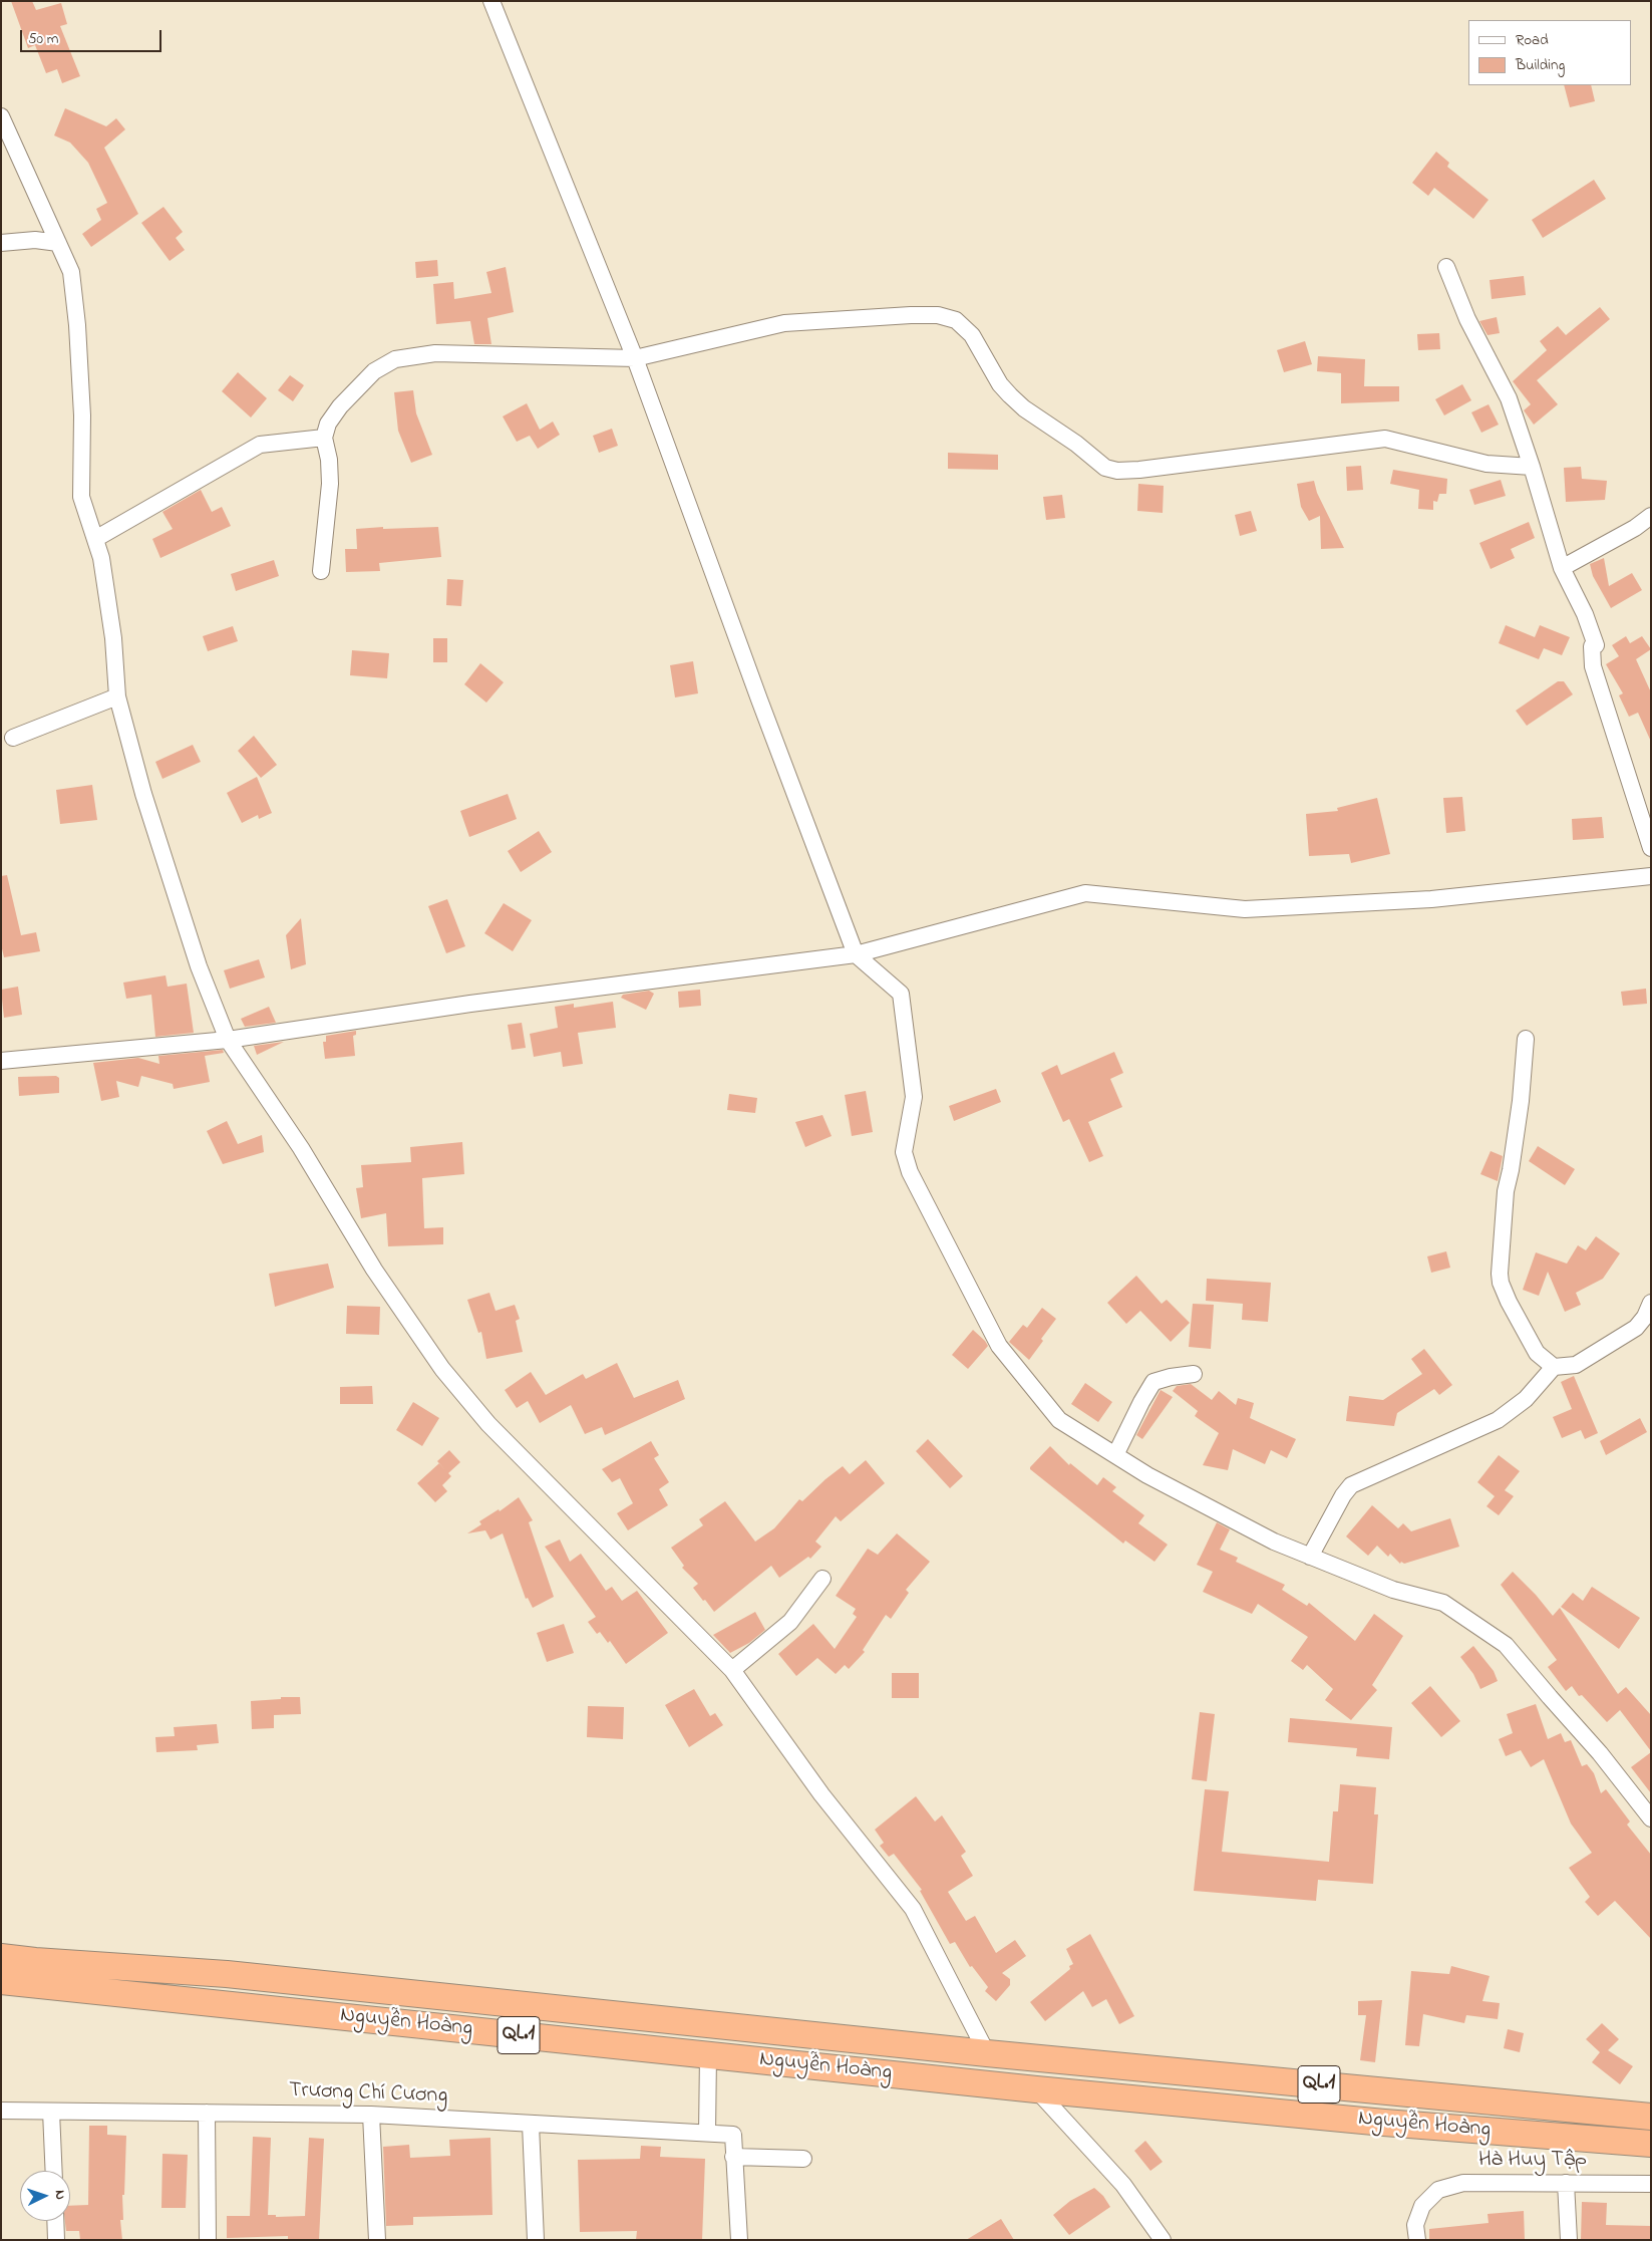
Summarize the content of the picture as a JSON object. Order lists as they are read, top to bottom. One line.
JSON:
{"streets":{"highway":["Nguyễn Hoàng","QL.1"],"street":["Trương Chí Cương","Hà Huy Tập"]},"legend":["Road","Building"],"scale_bar":"50 m","north":"right"}
